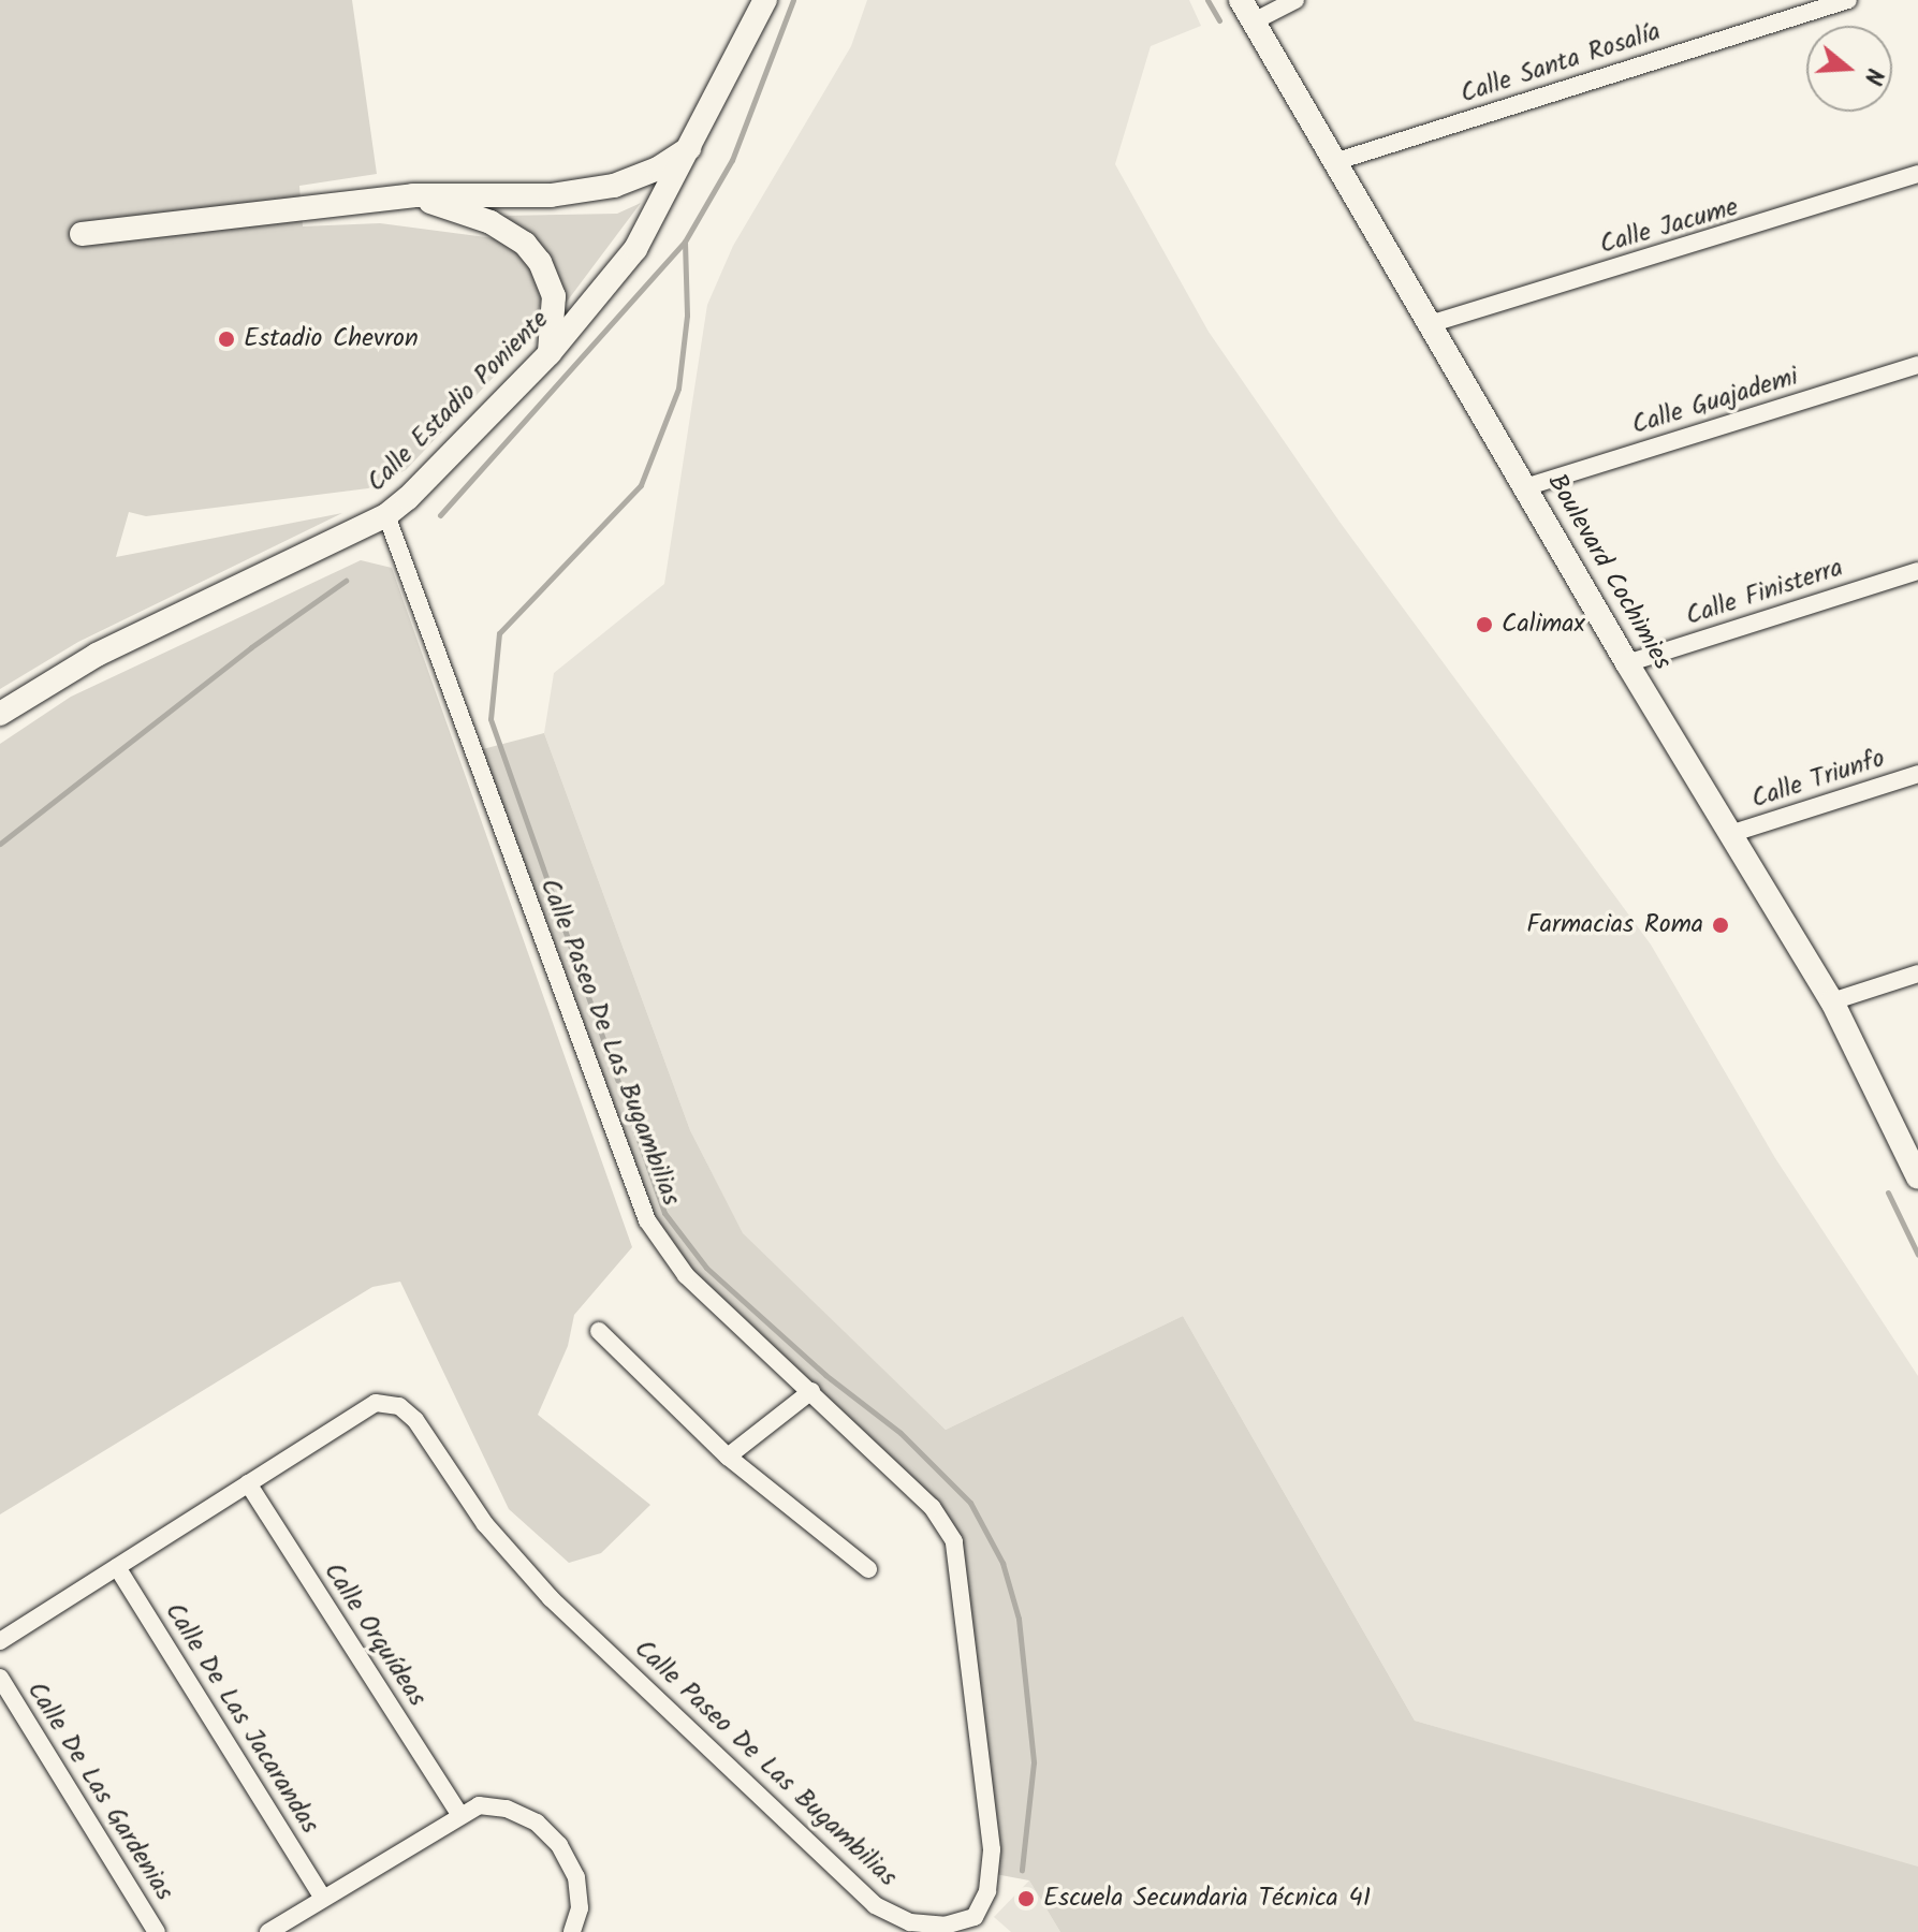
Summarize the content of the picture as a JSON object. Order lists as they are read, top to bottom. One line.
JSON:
{"streets":{"street":["Calle Santa Rosalía","Calle Jacume","Calle Estadio Poniente","Calle Guajademi","Boulevard Cochimies","Calle Finisterra","Calle Triunfo","Calle Paseo De Las Bugambilias","Calle Orquídeas","Calle De Las Jacarandas","Calle De Las Gardenias"]},"crossings":[["Calle Santa Rosalía","Boulevard Cochimies"],["Calle Jacume","Boulevard Cochimies"],["Calle Estadio Poniente","Calle Paseo De Las Bugambilias"],["Calle Guajademi","Boulevard Cochimies"],["Boulevard Cochimies","Calle Finisterra"],["Boulevard Cochimies","Calle Triunfo"],["Calle Paseo De Las Bugambilias","Calle Orquídeas"],["Calle Paseo De Las Bugambilias","Calle De Las Jacarandas"]],"places":["Estadio Chevron","Calimax","Farmacias Roma","Escuela Secundaria Técnica 41"],"north":"right"}
